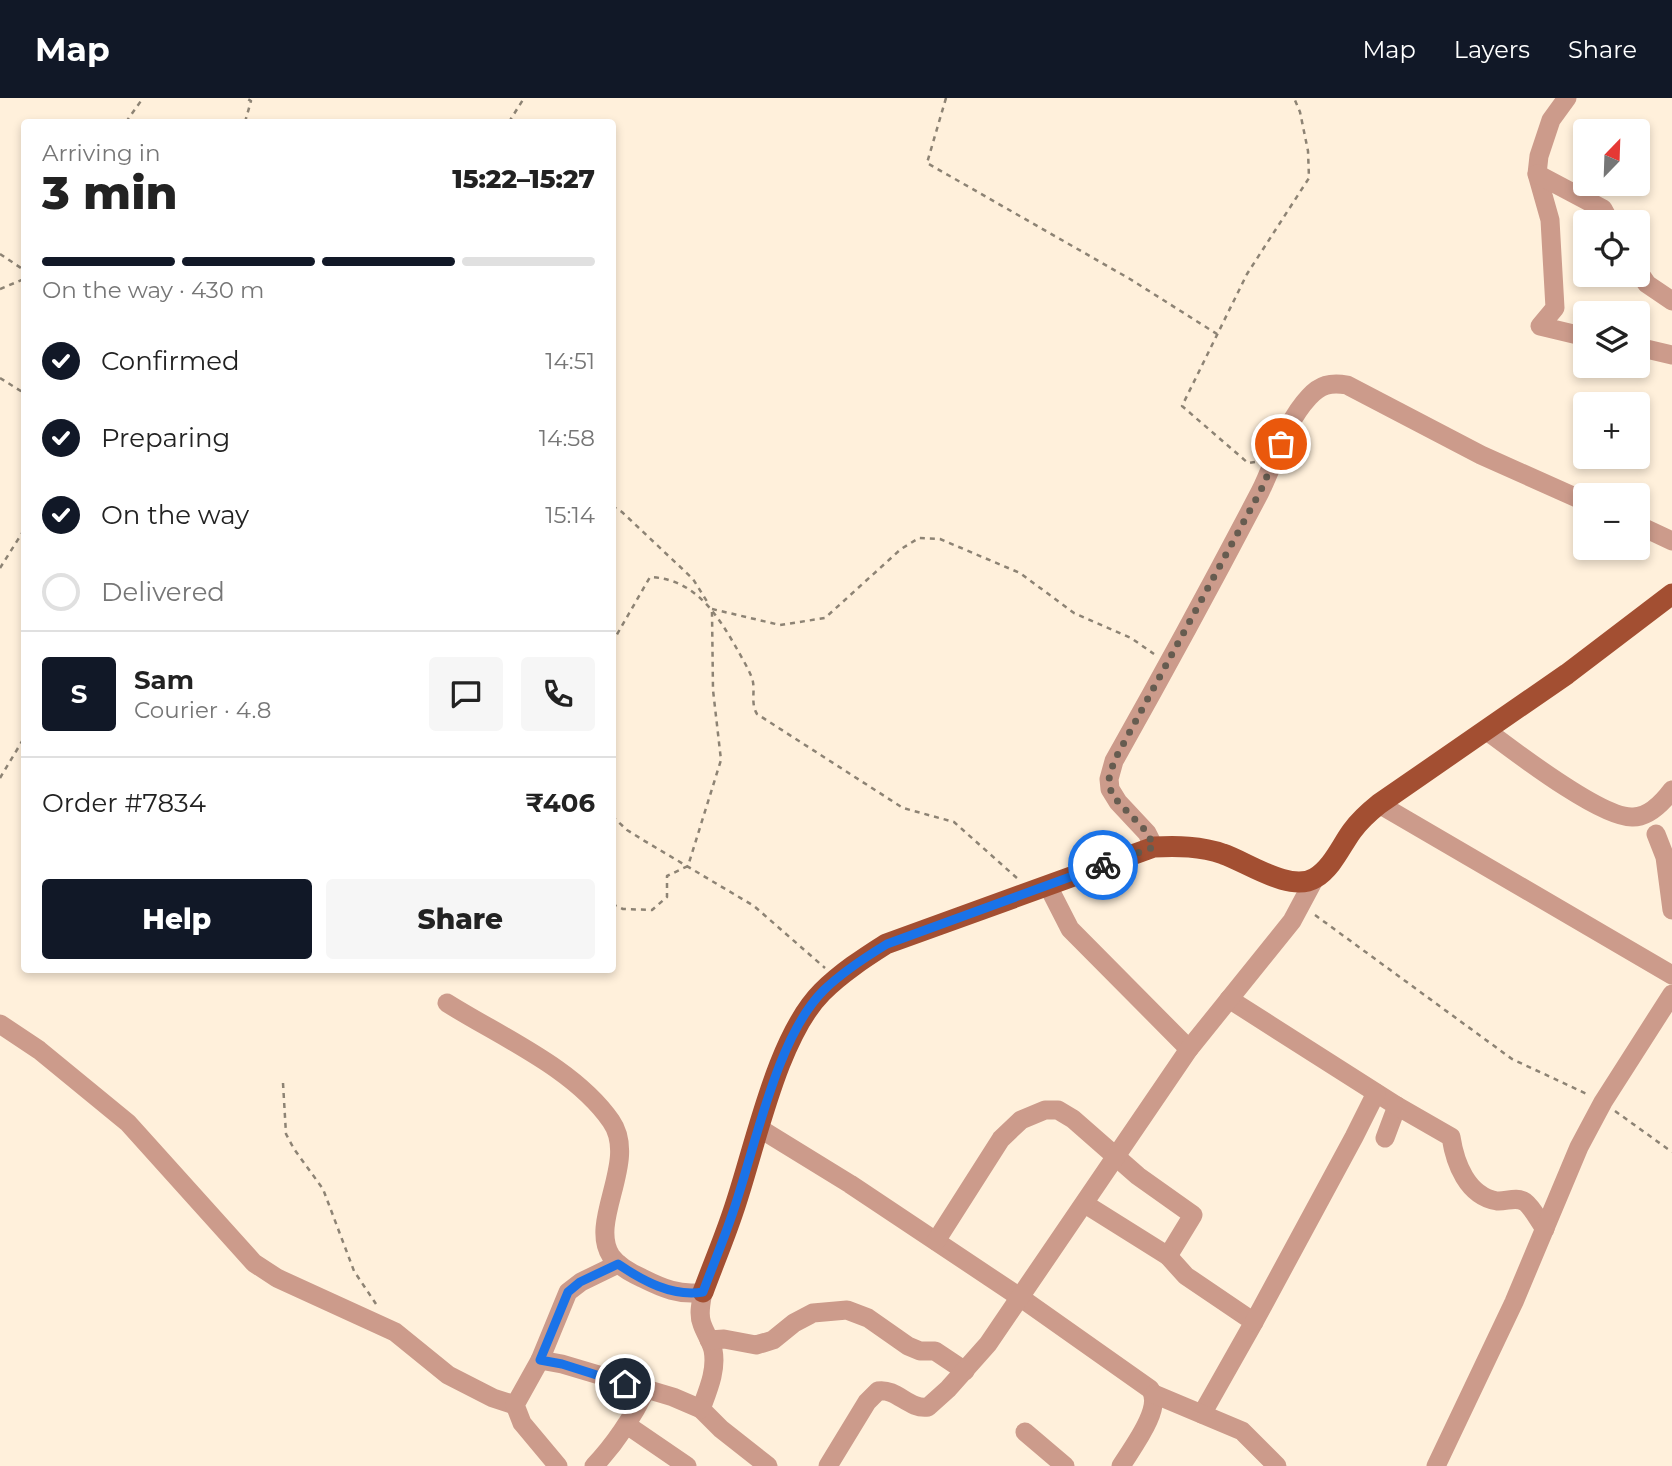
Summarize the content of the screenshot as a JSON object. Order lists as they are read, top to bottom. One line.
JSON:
{"north":"top right","page":{"header":"Map","nav":["Map","Layers","Share"],"map_buttons":["+","−"],"heading":["3 min","Arriving in","15:22–15:27"],"panel":["Sam","Courier · 4.8","Order #7834","₹406"],"bar":"On the way · 430 m","list":[["Confirmed","14:51"],["Preparing","14:58"],["On the way","15:14"],"Delivered"],"round":"S","buttons":["Help","Share"]}}
